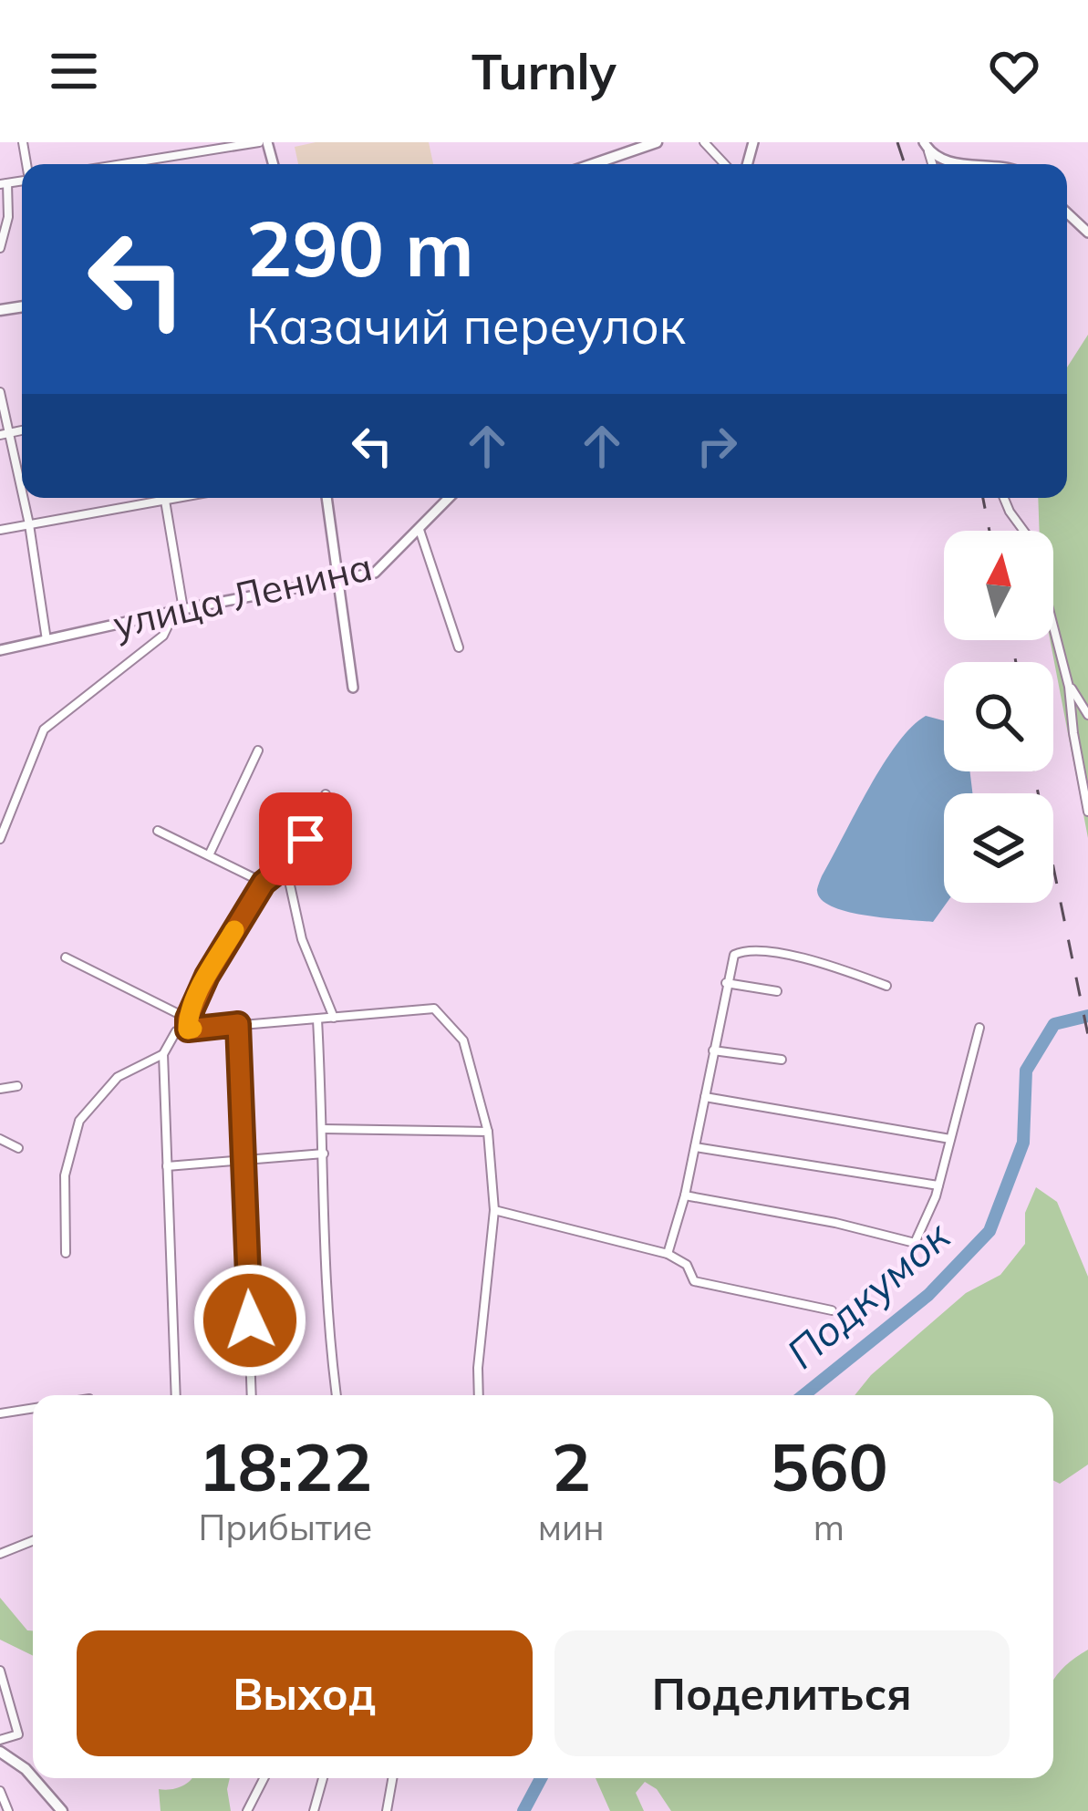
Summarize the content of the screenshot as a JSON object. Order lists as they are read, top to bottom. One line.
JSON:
{"streets":{"street":["улица Ленина"]},"water":["Подкумок"],"north":"top","page":{"header":"Turnly","turn":["290 m","Казачий переулок"],"eta":["18:22","Прибытие","2","мин","560","m"],"buttons":["Выход","Поделиться"]}}
